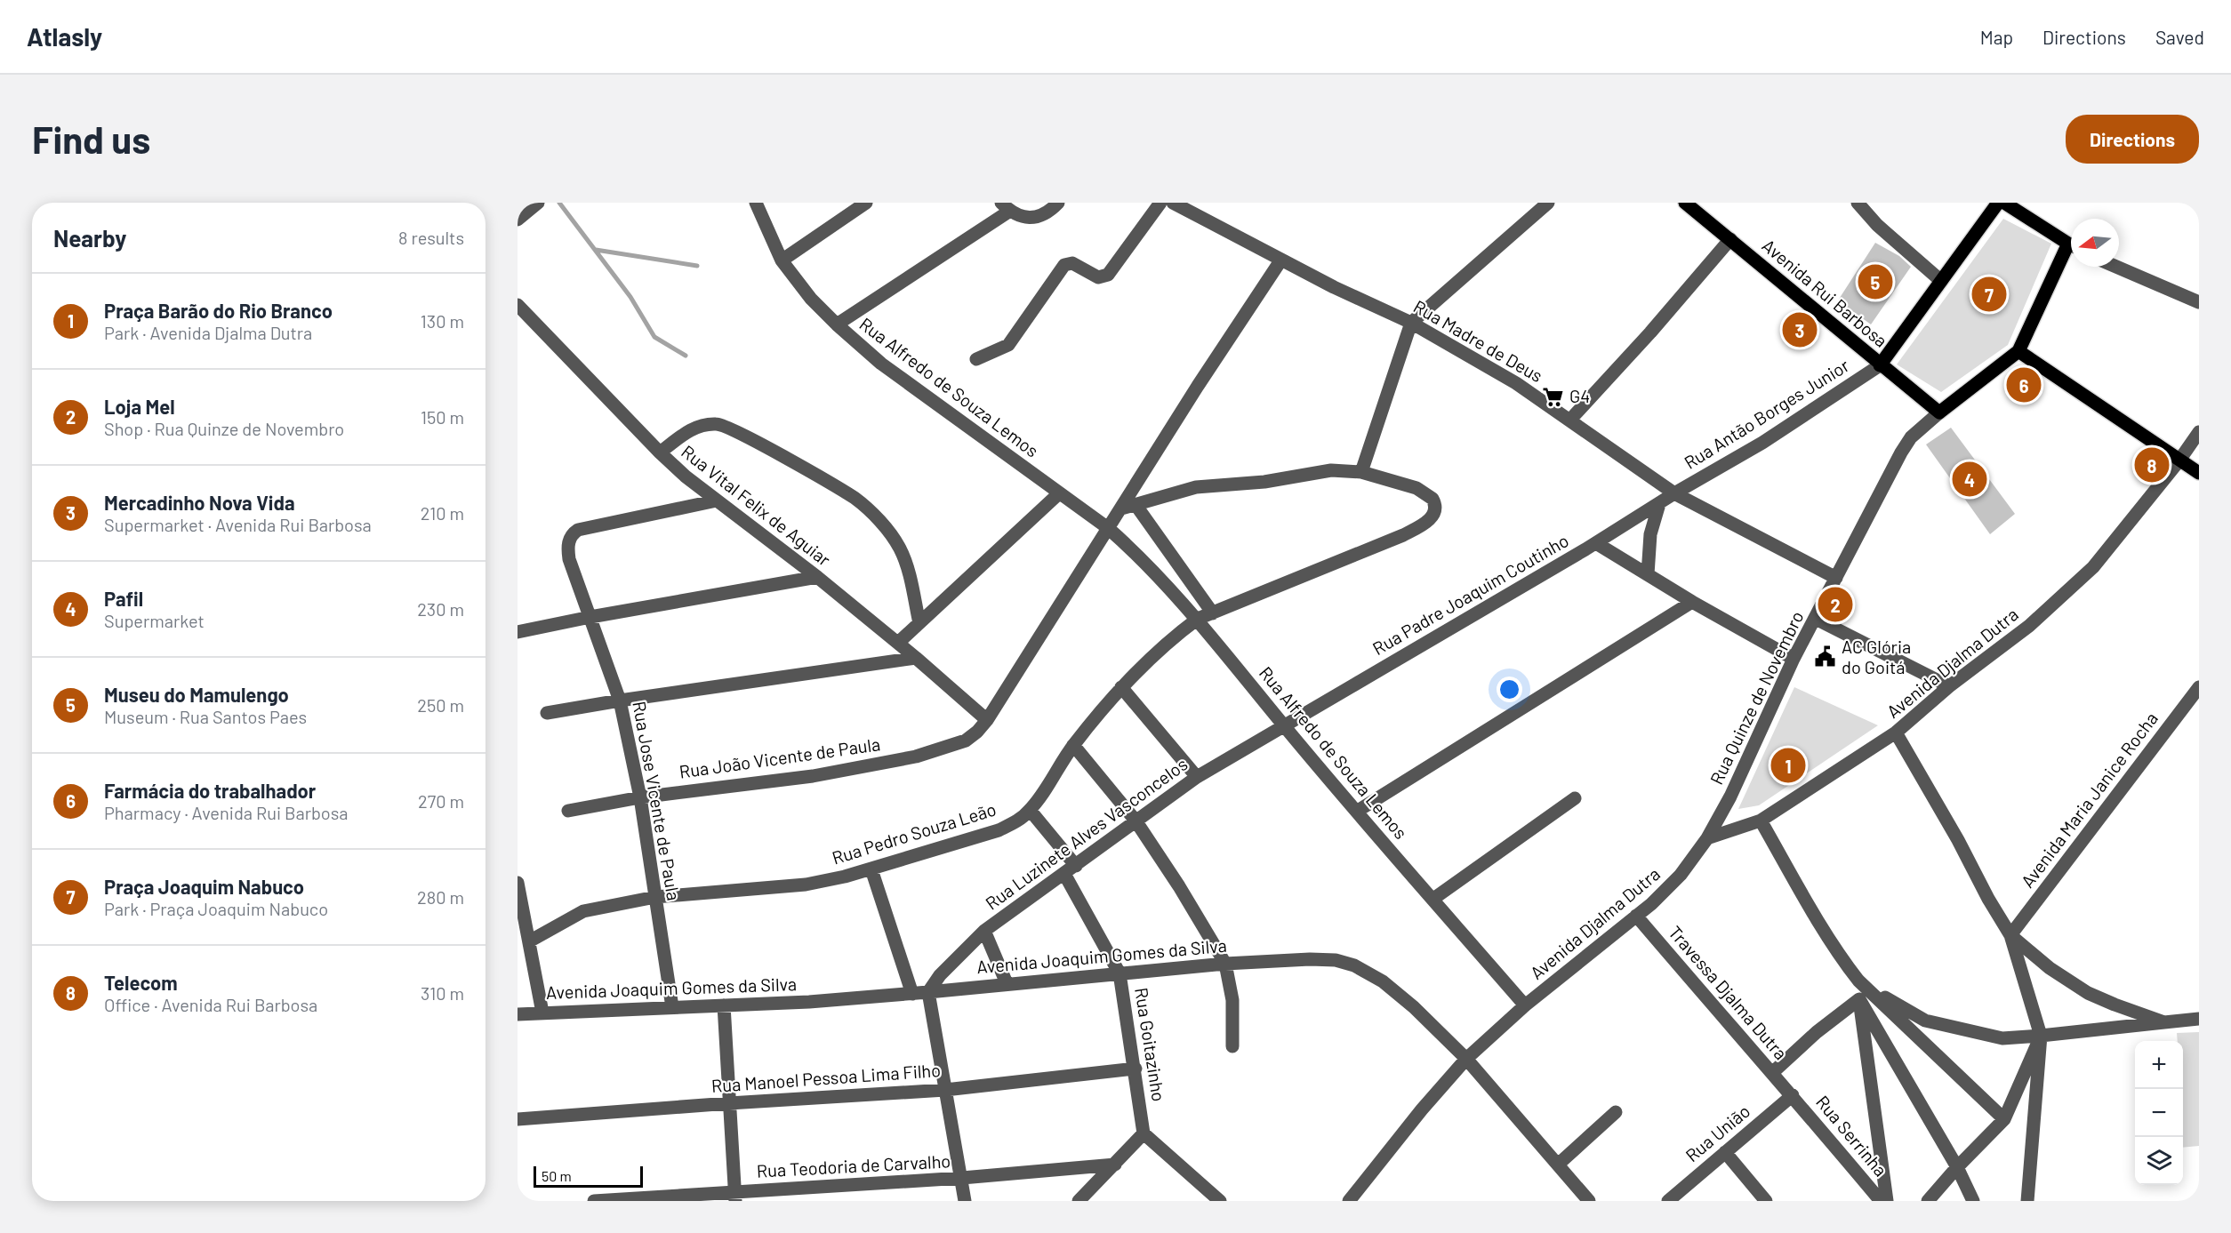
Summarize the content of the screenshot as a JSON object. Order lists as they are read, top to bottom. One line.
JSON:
{"streets":{"main road":["Avenida Rui Barbosa"],"street":["Rua Madre de Deus","Rua Alfredo de Souza Lemos","Rua Antão Borges Junior","Rua Vital Felix de Aguiar","Rua Padre Joaquim Coutinho","Avenida Djalma Dutra","Rua Quinze de Novembro","Rua João Vicente de Paula","Avenida Maria Janice Rocha","Rua Jose Vicente de Paula","Rua Pedro Souza Leão","Rua Luzinete Alves Vasconcelos","Avenida Joaquim Gomes da Silva","Travessa Djalma Dutra","Rua Goitazinho","Rua Manoel Pessoa Lima Filho","Rua União","Rua Serrinha","Rua Teodoria de Carvalho"]},"crossings":[["Avenida Rui Barbosa","Rua Antão Borges Junior"],["Avenida Rui Barbosa","Rua Quinze de Novembro"],["Rua Madre de Deus","Rua Antão Borges Junior"],["Rua Madre de Deus","Rua Padre Joaquim Coutinho"],["Rua Madre de Deus","Rua Quinze de Novembro"],["Rua Alfredo de Souza Lemos","Rua Padre Joaquim Coutinho"],["Rua Alfredo de Souza Lemos","Avenida Djalma Dutra"],["Rua Alfredo de Souza Lemos","Rua Pedro Souza Leão"],["Rua Alfredo de Souza Lemos","Rua Luzinete Alves Vasconcelos"],["Rua Antão Borges Junior","Rua Padre Joaquim Coutinho"],["Rua Vital Felix de Aguiar","Rua João Vicente de Paula"],["Rua Vital Felix de Aguiar","Rua Jose Vicente de Paula"],["Rua Padre Joaquim Coutinho","Rua Luzinete Alves Vasconcelos"],["Avenida Djalma Dutra","Rua Quinze de Novembro"],["Avenida Djalma Dutra","Avenida Joaquim Gomes da Silva"],["Avenida Djalma Dutra","Travessa Djalma Dutra"],["Rua João Vicente de Paula","Rua Jose Vicente de Paula"],["Rua Jose Vicente de Paula","Rua Pedro Souza Leão"],["Rua Jose Vicente de Paula","Avenida Joaquim Gomes da Silva"],["Rua Luzinete Alves Vasconcelos","Avenida Joaquim Gomes da Silva"],["Rua Luzinete Alves Vasconcelos","Rua Goitazinho"],["Avenida Joaquim Gomes da Silva","Rua Goitazinho"],["Travessa Djalma Dutra","Rua União"],["Travessa Djalma Dutra","Rua Serrinha"],["Rua Goitazinho","Rua Manoel Pessoa Lima Filho"],["Rua União","Rua Serrinha"]],"places":{"supermarket":["G4"],"public building":["AC Glória do Goitá"]},"scale_bar":"50 m","north":"left","page":{"header":"Atlasly","nav":["Map","Directions","Saved"],"buttons":"Directions","title":"Find us","heading":["Nearby","8 results"],"pins":["5","7","3","6","8","4","2","1"],"list":[{"mark":"1","name":"Praça Barão do Rio Branco","note":"Park · Avenida Djalma Dutra","value":"130 m"},{"mark":"2","name":"Loja Mel","note":"Shop · Rua Quinze de Novembro","value":"150 m"},{"mark":"3","name":"Mercadinho Nova Vida","note":"Supermarket · Avenida Rui Barbosa","value":"210 m"},{"mark":"4","name":"Pafil","note":"Supermarket","value":"230 m"},{"mark":"5","name":"Museu do Mamulengo","note":"Museum · Rua Santos Paes","value":"250 m"},{"mark":"6","name":"Farmácia do trabalhador","note":"Pharmacy · Avenida Rui Barbosa","value":"270 m"},{"mark":"7","name":"Praça Joaquim Nabuco","note":"Park · Praça Joaquim Nabuco","value":"280 m"},{"mark":"8","name":"Telecom","note":"Office · Avenida Rui Barbosa","value":"310 m"}],"map_buttons":["+","−"],"scale":"50 m"}}
